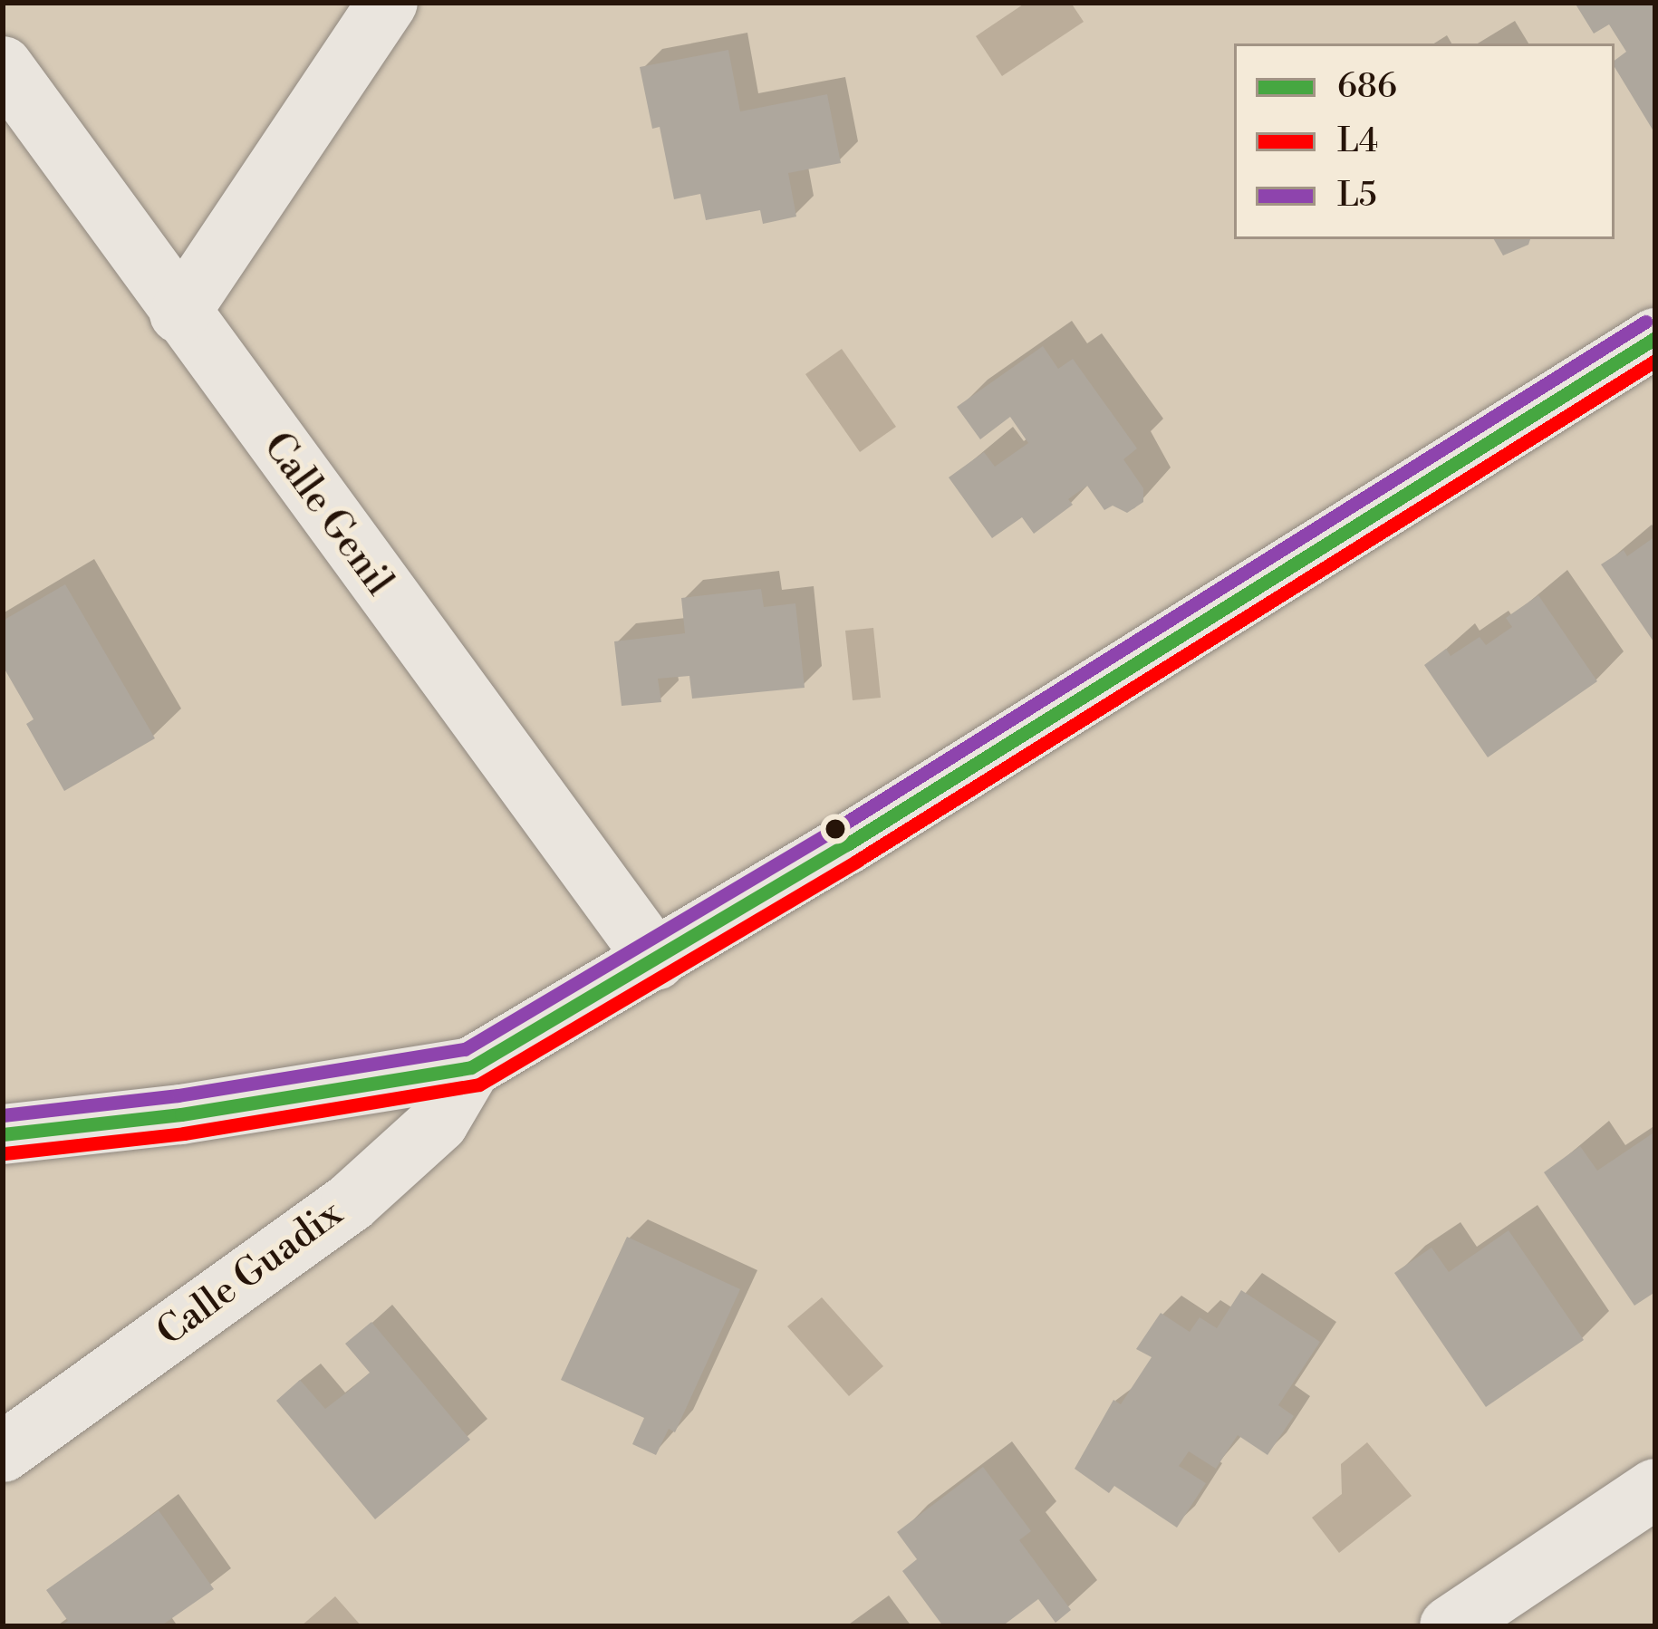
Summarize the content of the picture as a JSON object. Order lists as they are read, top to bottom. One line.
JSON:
{"streets":{"street":["Calle Genil","Calle Guadix"]},"lines":["transit line L5","transit line 686","transit line L4"],"legend":["686","L4","L5"]}
